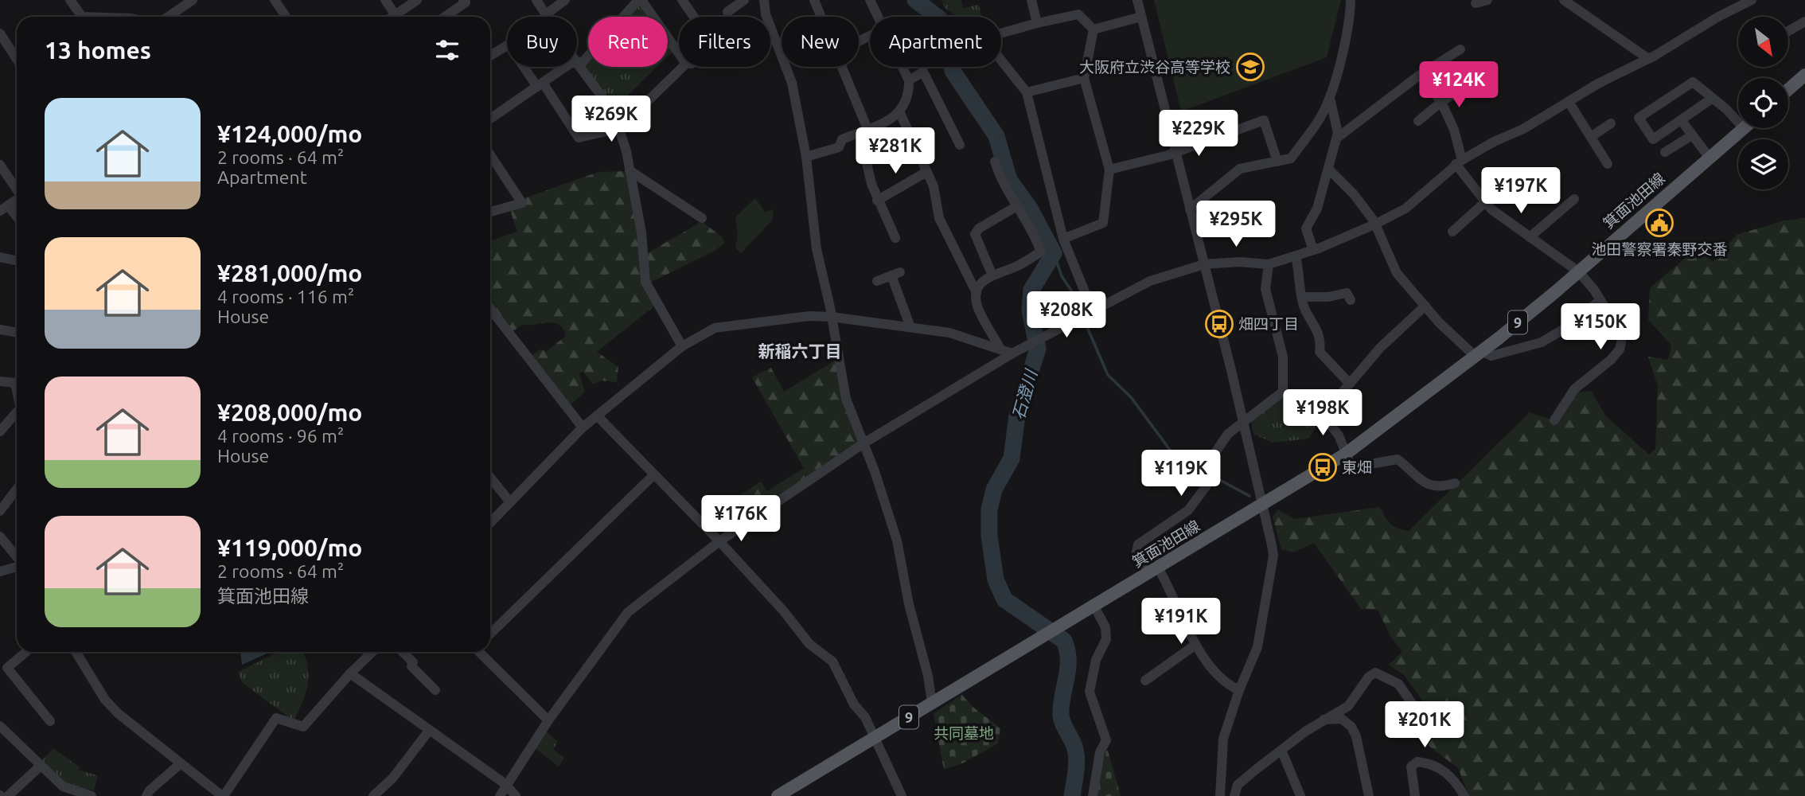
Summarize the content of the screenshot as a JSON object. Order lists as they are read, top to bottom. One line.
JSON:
{"streets":{"main road":["箕面池田線","9"]},"districts":["新稲六丁目"],"water":["石澄川"],"parks":["共同墓地"],"places":{"school or university":["大阪府立渋谷高等学校"],"public building":["池田警察署秦野交番"],"bus stop":["畑四丁目","東畑"]},"north":"bottom right","page":{"chip":["Buy","Rent","Filters","New","Apartment"],"heading":"13 homes","price":["¥124K","¥269K","¥229K","¥281K","¥197K","¥295K","¥208K","¥150K","¥198K","¥119K","¥176K","¥191K","¥201K"],"list":[{"name":"¥124,000/mo","note":"2 rooms · 64 m² · Apartment"},{"name":"¥281,000/mo","note":"4 rooms · 116 m² · House"},{"name":"¥208,000/mo","note":"4 rooms · 96 m² · House"},{"name":"¥119,000/mo","note":"2 rooms · 64 m² · 箕面池田線"}]}}
